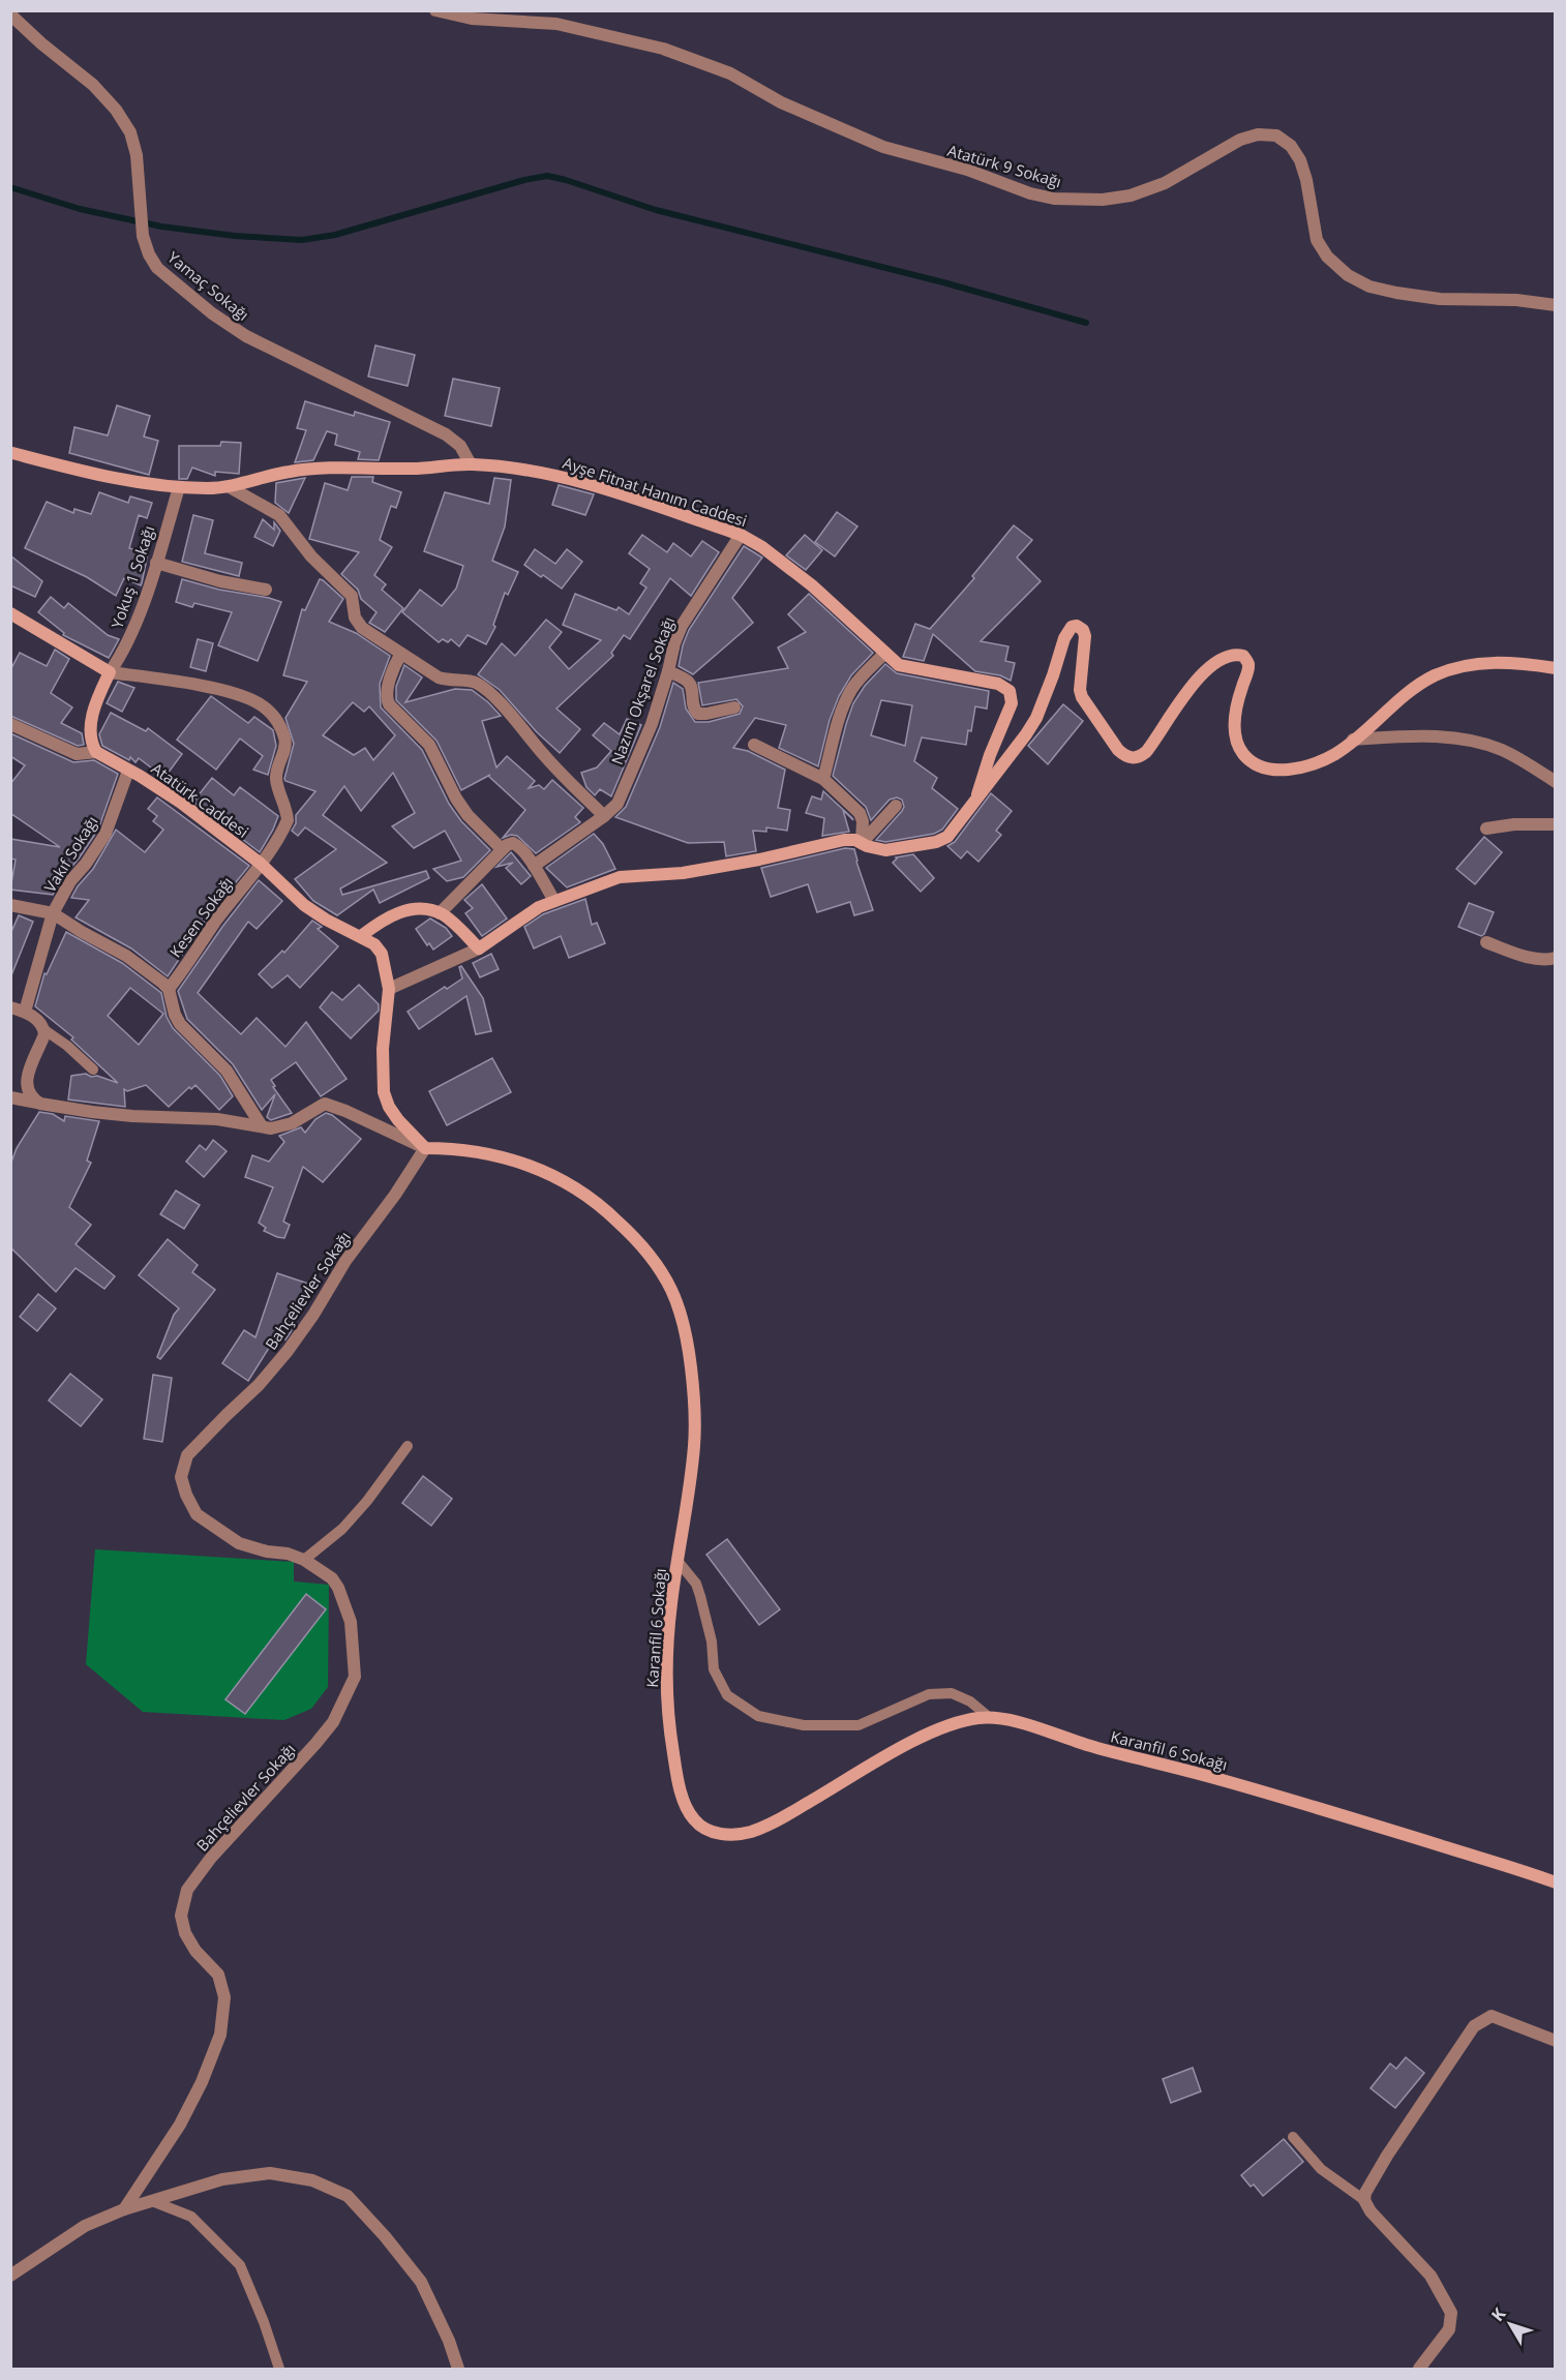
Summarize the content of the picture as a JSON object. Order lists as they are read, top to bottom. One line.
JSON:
{"streets":{"street":["Atatürk 9 Sokağı","Yamaç Sokağı","Ayşe Fitnat Hanım Caddesi","Yokuş 1 Sokağı","Nazım Okşarel Sokağı","Atatürk Caddesi","Vakıf Sokağı","Kesen Sokağı","Bahçelievler Sokağı","Karanfil 6 Sokağı"]},"crossings":[["Yamaç Sokağı","Ayşe Fitnat Hanım Caddesi"],["Ayşe Fitnat Hanım Caddesi","Yokuş 1 Sokağı"],["Ayşe Fitnat Hanım Caddesi","Nazım Okşarel Sokağı"],["Yokuş 1 Sokağı","Kesen Sokağı"],["Atatürk Caddesi","Vakıf Sokağı"],["Atatürk Caddesi","Kesen Sokağı"],["Bahçelievler Sokağı","Karanfil 6 Sokağı"]],"north":"top left"}
